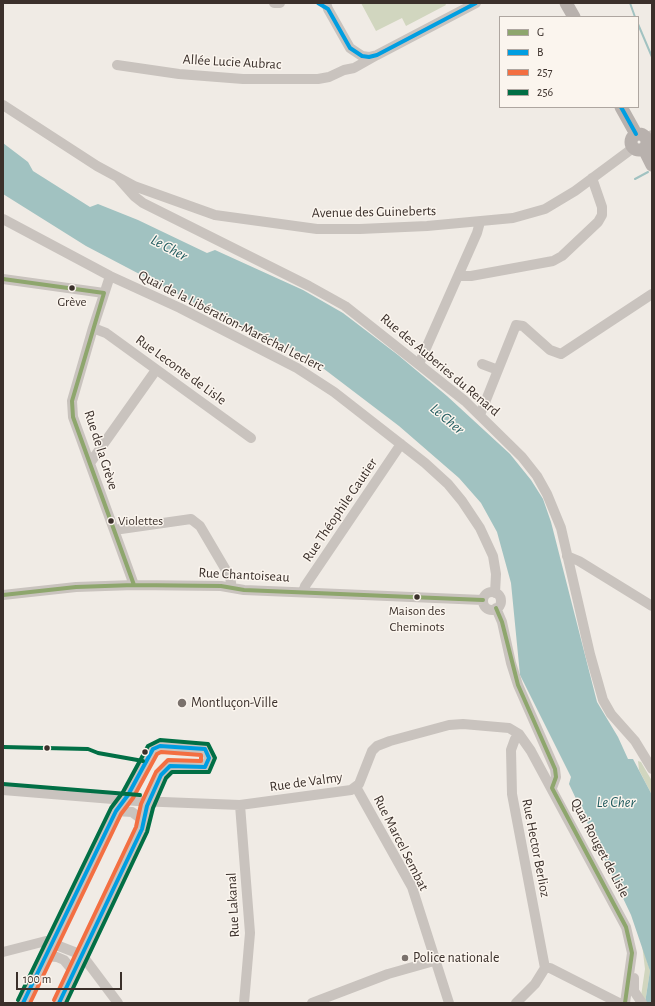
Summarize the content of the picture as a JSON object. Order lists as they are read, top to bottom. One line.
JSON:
{"streets":{"street":["Allée Lucie Aubrac","Avenue des Guineberts","Quai de la Libération-Maréchal Leclerc","Rue des Auberies du Renard","Rue Leconte de Lisle","Rue de la Grève","Rue Théophile Gautier","Rue Chantoiseau","Rue de Valmy","Rue Marcel Sembat","Rue Hector Berlioz","Quai Rouget de Lisle","Rue Lakanal"]},"crossings":[["Avenue des Guineberts","Rue des Auberies du Renard"],["Quai de la Libération-Maréchal Leclerc","Rue de la Grève"],["Quai de la Libération-Maréchal Leclerc","Rue Théophile Gautier"],["Quai de la Libération-Maréchal Leclerc","Rue Chantoiseau"],["Quai de la Libération-Maréchal Leclerc","Quai Rouget de Lisle"],["Rue Leconte de Lisle","Rue de la Grève"],["Rue de la Grève","Rue Chantoiseau"],["Rue Théophile Gautier","Rue Chantoiseau"],["Rue de Valmy","Rue Marcel Sembat"],["Rue de Valmy","Quai Rouget de Lisle"],["Rue de Valmy","Rue Lakanal"],["Rue Hector Berlioz","Quai Rouget de Lisle"]],"water":["Le Cher"],"places":["Grève","Violettes","Maison des Cheminots","Montluçon-Ville","Police nationale"],"lines":["transit line B","transit line G","transit line 256","transit line 257"],"legend":["G","B","257","256"],"scale_bar":"100 m"}
